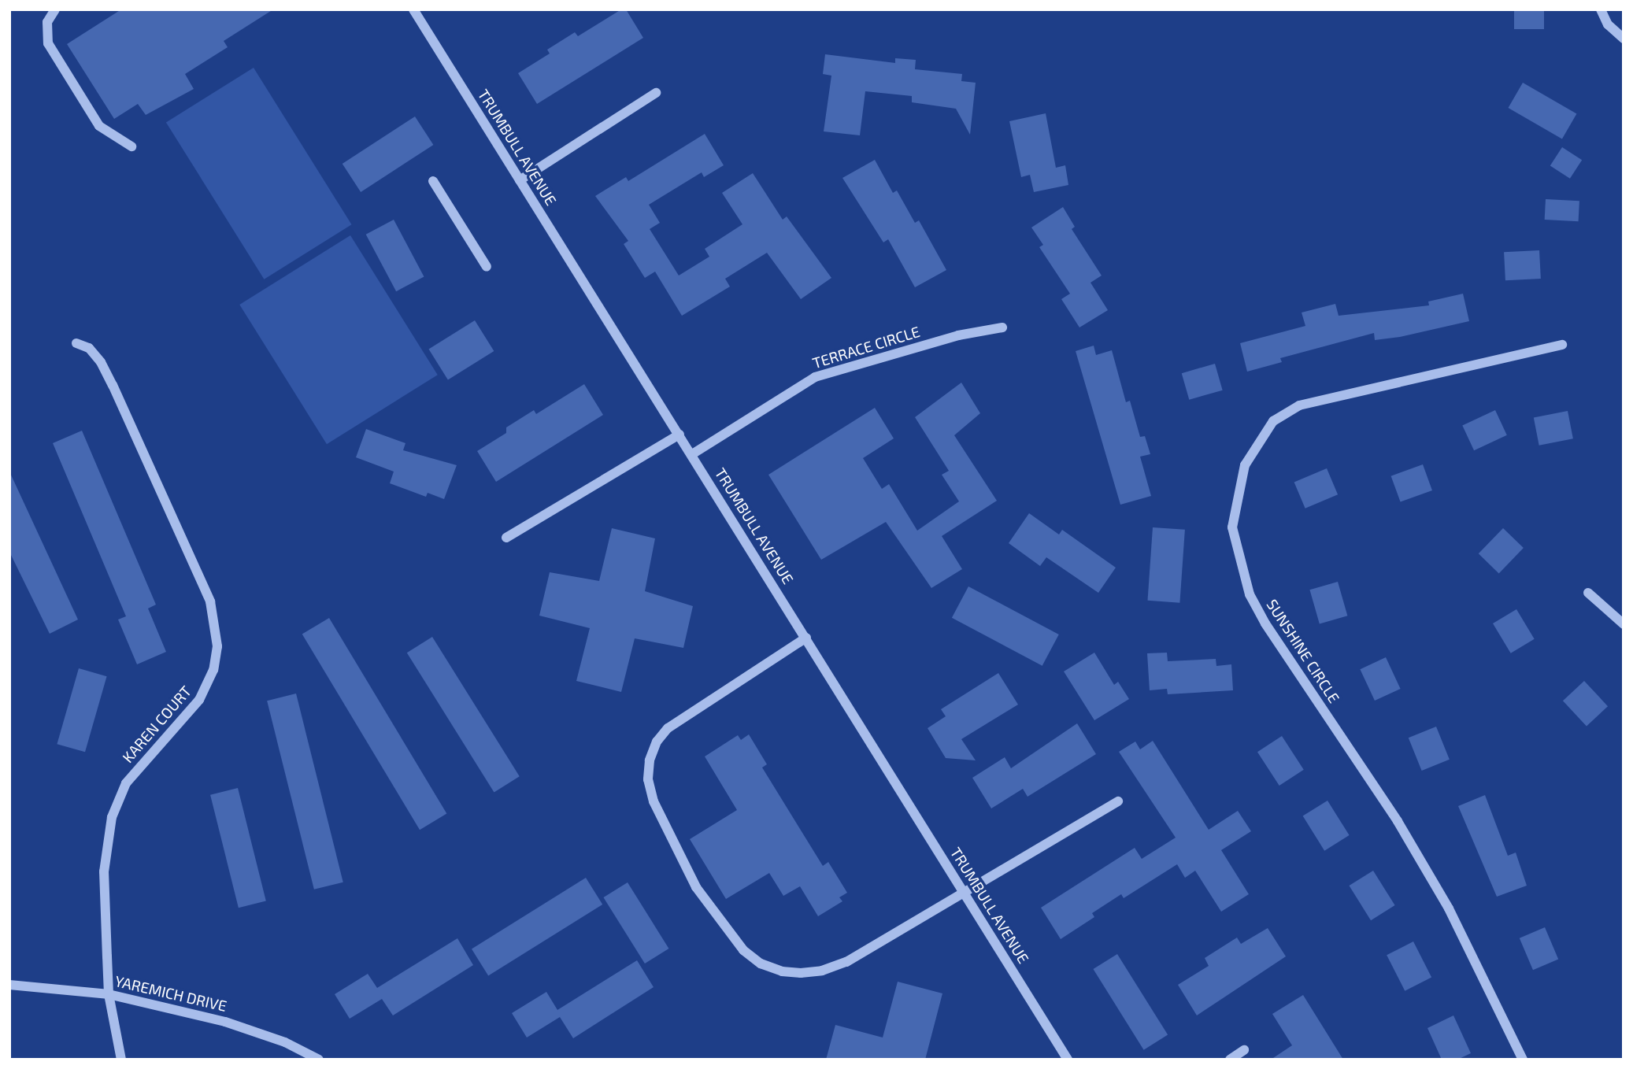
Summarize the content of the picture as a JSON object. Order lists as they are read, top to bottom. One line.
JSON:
{"streets":{"street":["TRUMBULL AVENUE","TERRACE CIRCLE","SUNSHINE CIRCLE","KAREN COURT","YAREMICH DRIVE"]},"crossings":[["TRUMBULL AVENUE","TERRACE CIRCLE"],["KAREN COURT","YAREMICH DRIVE"]]}
